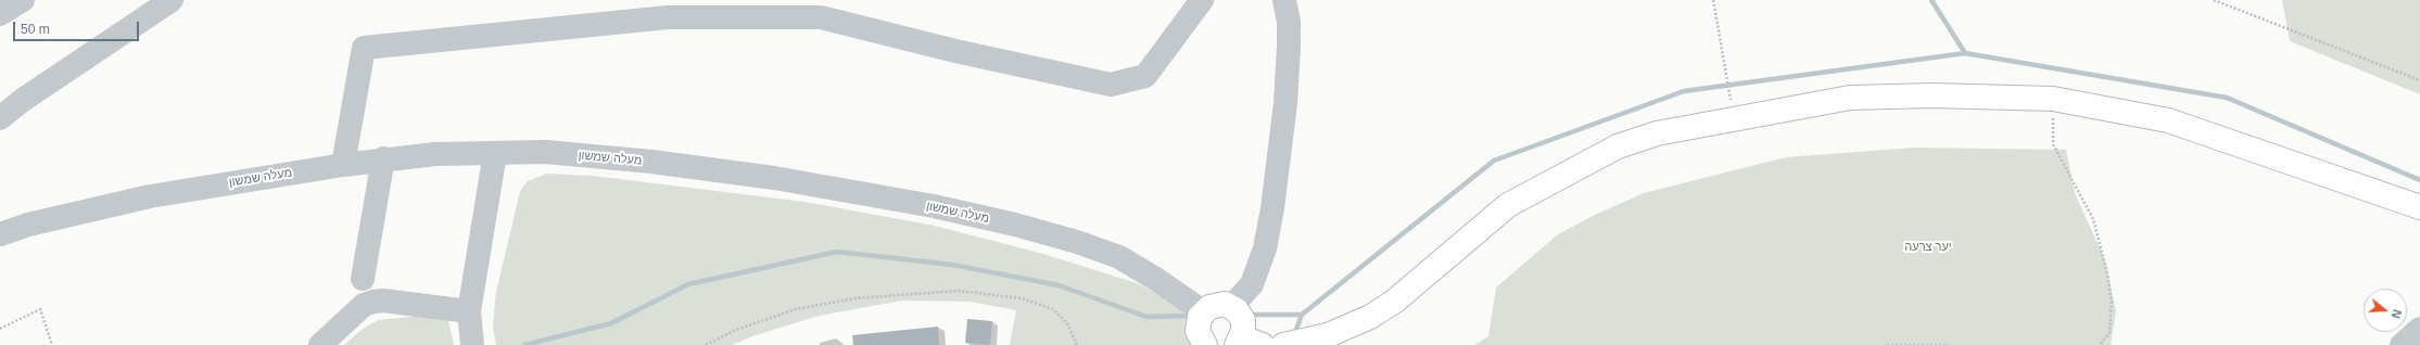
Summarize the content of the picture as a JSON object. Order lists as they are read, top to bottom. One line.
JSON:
{"streets":{"street":["מעלה שמשון"]},"parks":["יער צרעה"],"scale_bar":"50 m","north":"right"}
